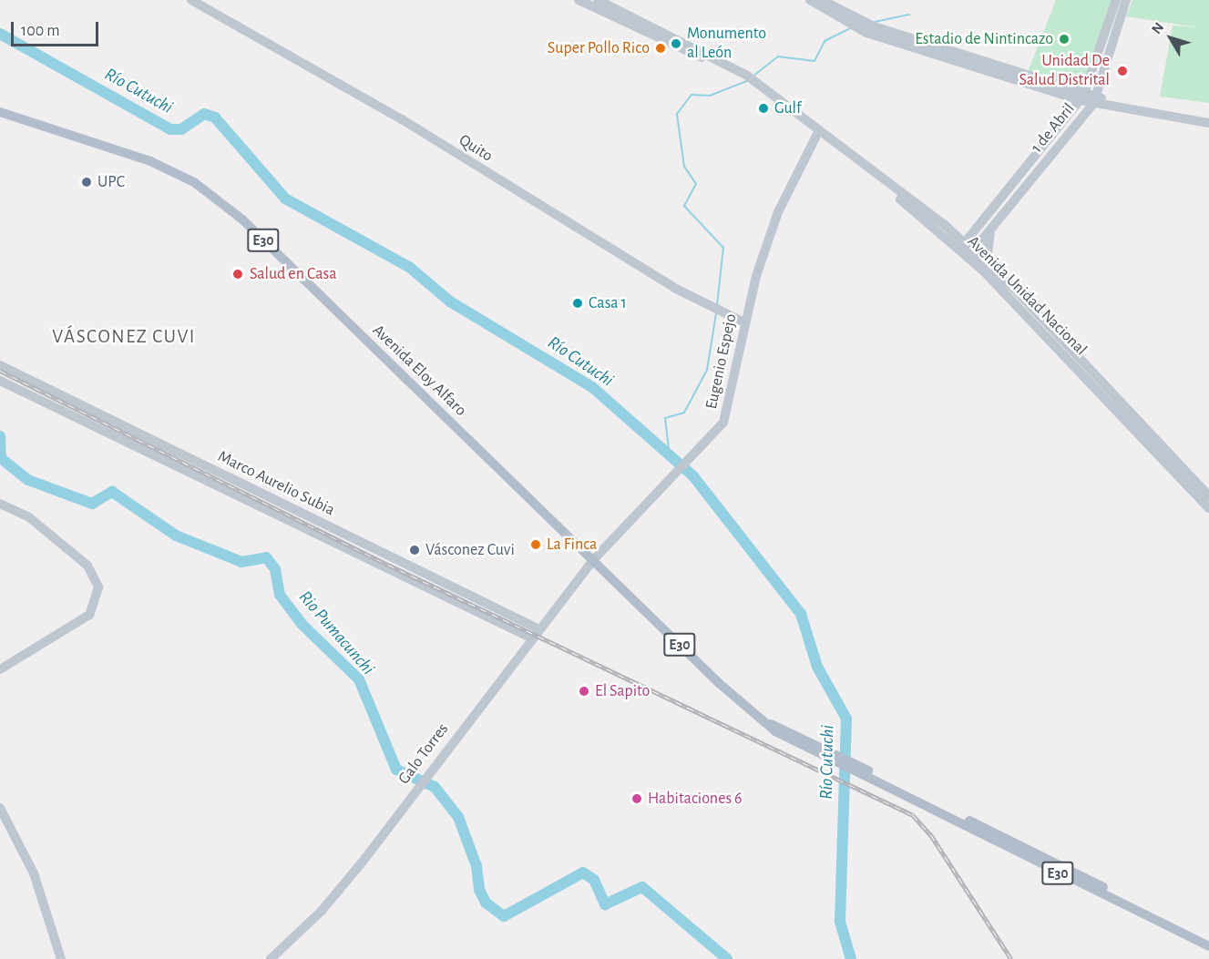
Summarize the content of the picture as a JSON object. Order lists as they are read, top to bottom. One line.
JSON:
{"streets":{"main road":["1 de Abril","Quito","E30","Avenida Unidad Nacional","Eugenio Espejo","Avenida Eloy Alfaro","Marco Aurelio Subia","Galo Torres"]},"crossings":[["1 de Abril","Avenida Unidad Nacional"],["Quito","Eugenio Espejo"],["E30","Avenida Eloy Alfaro"],["Avenida Unidad Nacional","Eugenio Espejo"],["Eugenio Espejo","Avenida Eloy Alfaro"],["Eugenio Espejo","Galo Torres"],["Avenida Eloy Alfaro","Galo Torres"],["Marco Aurelio Subia","Galo Torres"]],"districts":["VÁSCONEZ CUVI"],"water":["Río Cutuchi","Rio Pumacunchi"],"places":["Estadio de Nintincazo","Monumento al León","Super Pollo Rico","Unidad De Salud Distrital","Gulf","UPC","Salud en Casa","Casa 1","La Finca","Vásconez Cuvi","El Sapito","Habitaciones 6"],"scale_bar":"100 m","north":"top left"}
